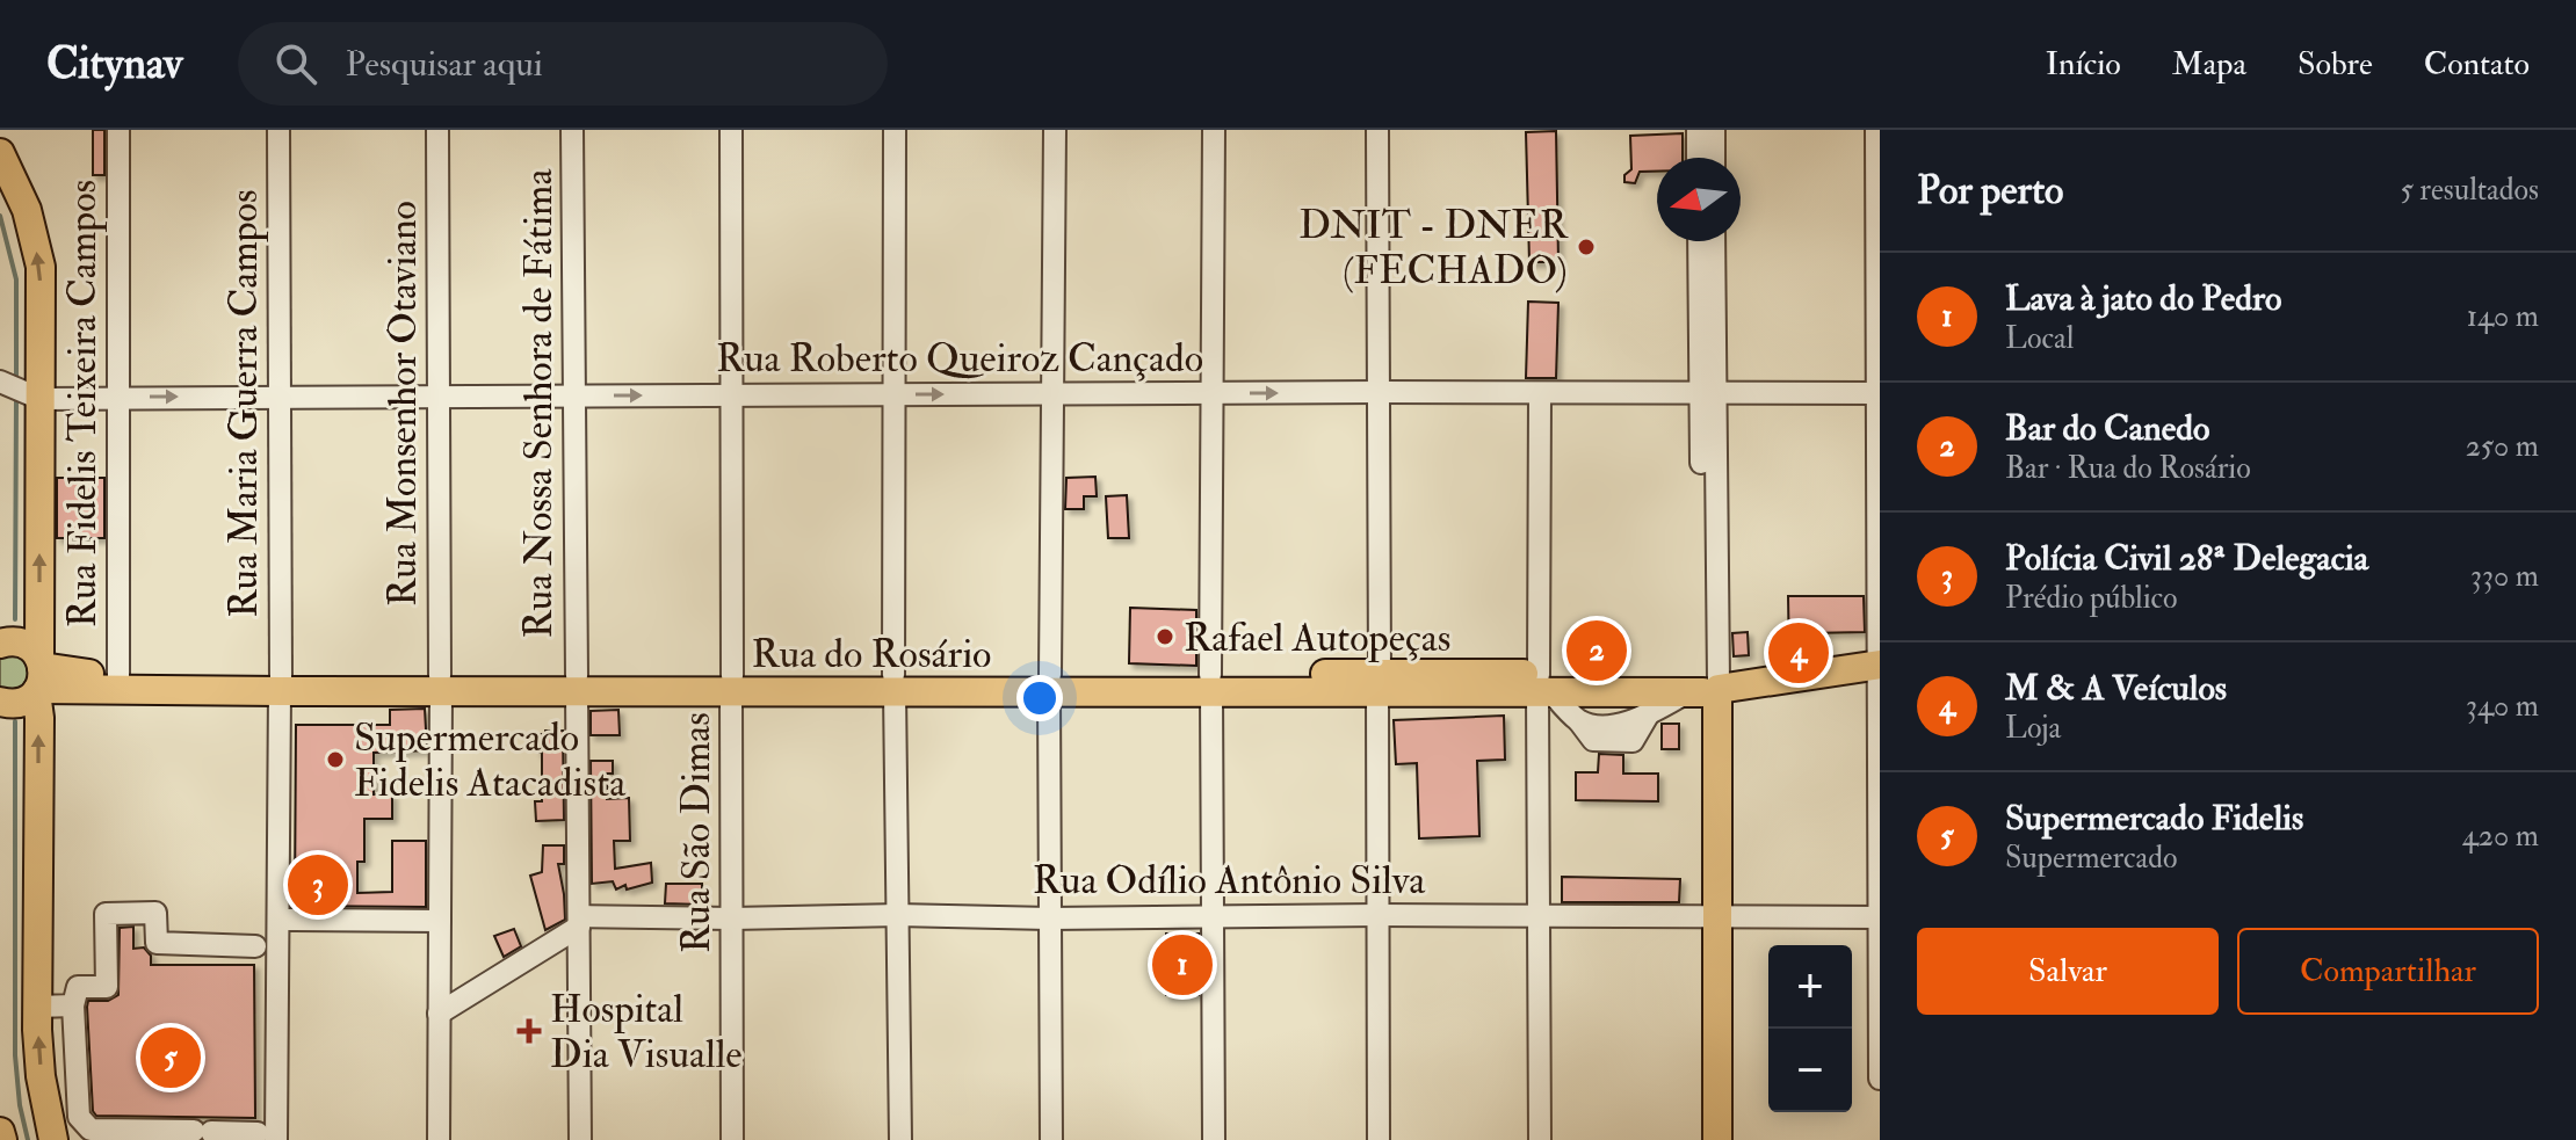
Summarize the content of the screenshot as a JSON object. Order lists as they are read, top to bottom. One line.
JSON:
{"streets":{"main road":["Rua do Rosário"],"street":["Rua Roberto Queiroz Cançado","Rua Fidelis Teixeira Campos","Rua Maria Guerra Campos","Rua Monsenhor Otaviano","Rua Nossa Senhora de Fátima","Rua São Dimas","Rua Odílio Antônio Silva"]},"crossings":[["Rua Roberto Queiroz Cançado","Rua Fidelis Teixeira Campos"],["Rua Roberto Queiroz Cançado","Rua Maria Guerra Campos"],["Rua Roberto Queiroz Cançado","Rua Monsenhor Otaviano"],["Rua Roberto Queiroz Cançado","Rua Nossa Senhora de Fátima"],["Rua Roberto Queiroz Cançado","Rua São Dimas"],["Rua Fidelis Teixeira Campos","Rua do Rosário"],["Rua Maria Guerra Campos","Rua do Rosário"],["Rua Monsenhor Otaviano","Rua do Rosário"],["Rua Nossa Senhora de Fátima","Rua do Rosário"],["Rua Nossa Senhora de Fátima","Rua Odílio Antônio Silva"],["Rua do Rosário","Rua São Dimas"],["Rua São Dimas","Rua Odílio Antônio Silva"]],"places":{"other":["DNIT - DNER (FECHADO)","Rafael Autopeças","Supermercado Fidelis Atacadista"],"health":["Hospital Dia Visualle"]},"north":"left","page":{"header":"Citynav","search":"Pesquisar aqui","nav":["Início","Mapa","Sobre","Contato"],"heading":["Por perto","5 resultados"],"list":[{"mark":"1","name":"Lava à jato do Pedro","note":"Local","value":"140 m"},{"mark":"2","name":"Bar do Canedo","note":"Bar · Rua do Rosário","value":"250 m"},{"mark":"3","name":"Polícia Civil 28ª Delegacia","note":"Prédio público","value":"330 m"},{"mark":"4","name":"M & A Veículos","note":"Loja","value":"340 m"},{"mark":"5","name":"Supermercado Fidelis","note":"Supermercado","value":"420 m"}],"pins":["2","4","3","1","5"],"buttons":["Salvar","Compartilhar"],"map_buttons":["+","−"]}}
